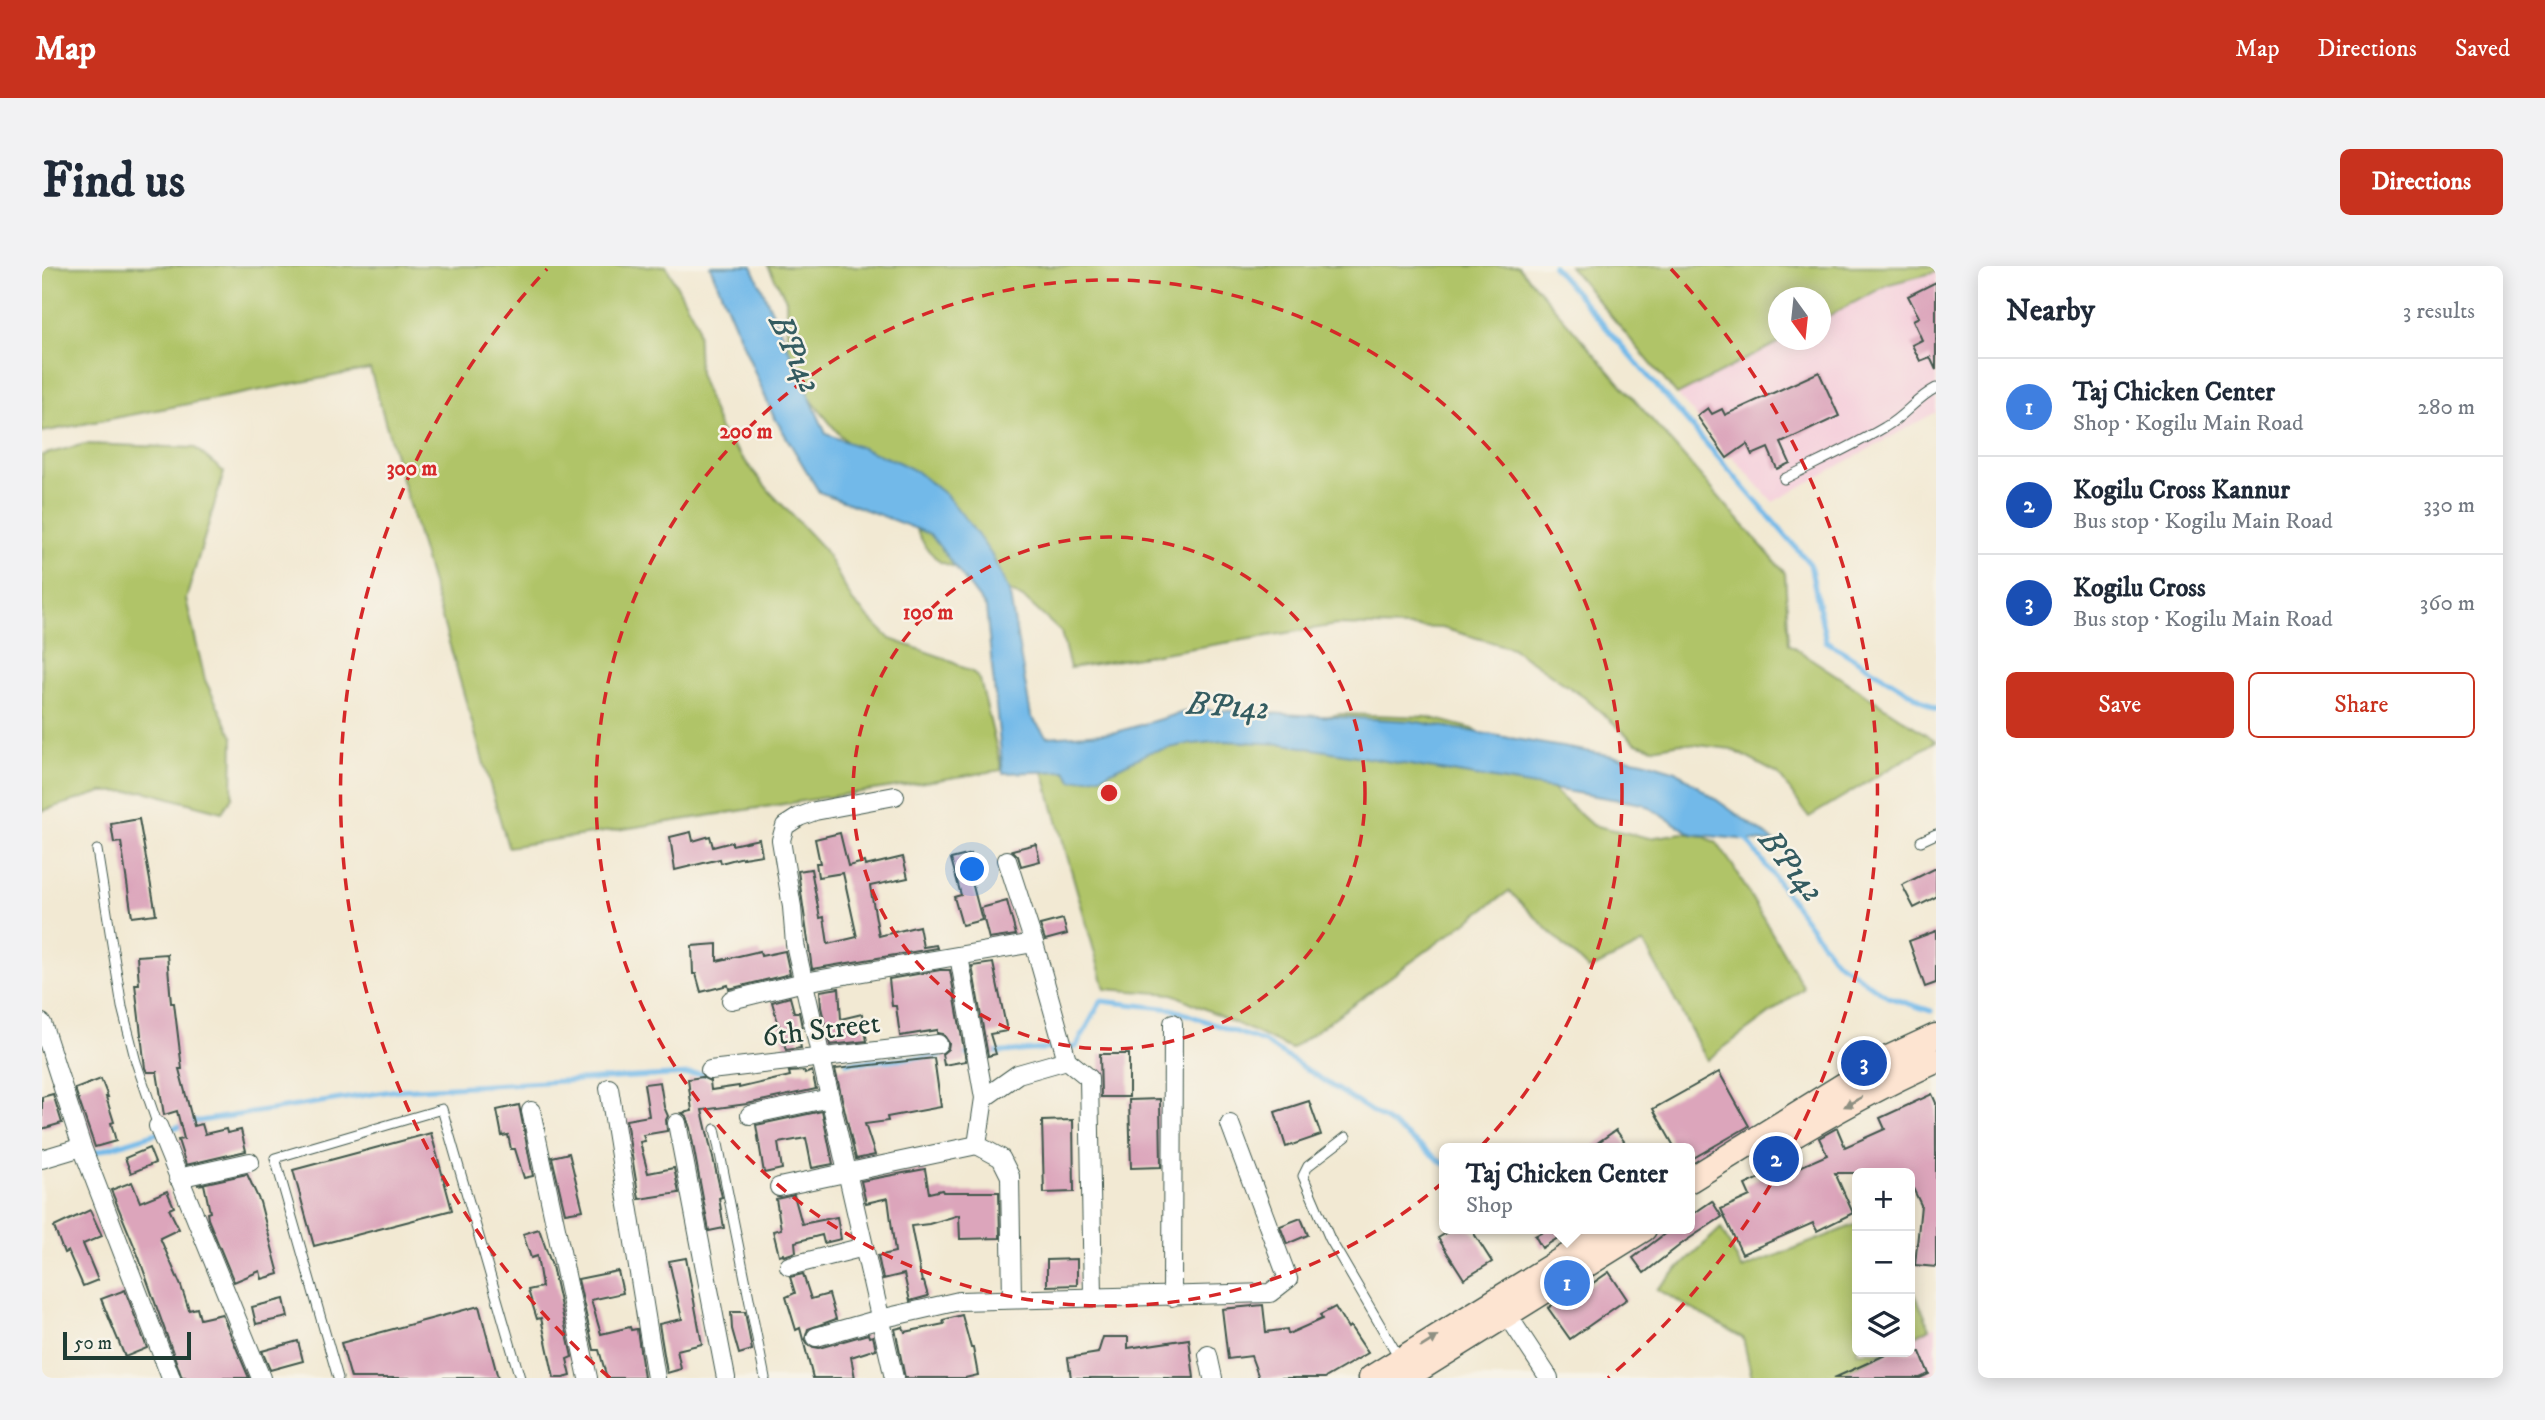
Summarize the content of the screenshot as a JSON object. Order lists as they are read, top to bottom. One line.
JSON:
{"streets":{"street":["6th Street"]},"water":["BP142"],"scale_bar":"50 m","north":"bottom","page":{"header":"Map","nav":["Map","Directions","Saved"],"buttons":["Directions",["Save","Share"]],"title":"Find us","heading":["Nearby","3 results"],"list":[{"mark":"1","name":"Taj Chicken Center","note":"Shop · Kogilu Main Road","value":"280 m"},{"mark":"2","name":"Kogilu Cross Kannur","note":"Bus stop · Kogilu Main Road","value":"330 m"},{"mark":"3","name":"Kogilu Cross","note":"Bus stop · Kogilu Main Road","value":"360 m"}],"pins":["3","2","1"],"popup":["Taj Chicken Center","Shop"],"map_buttons":["+","−"],"scale":"50 m"},"rings":["200 m","300 m","100 m"]}
